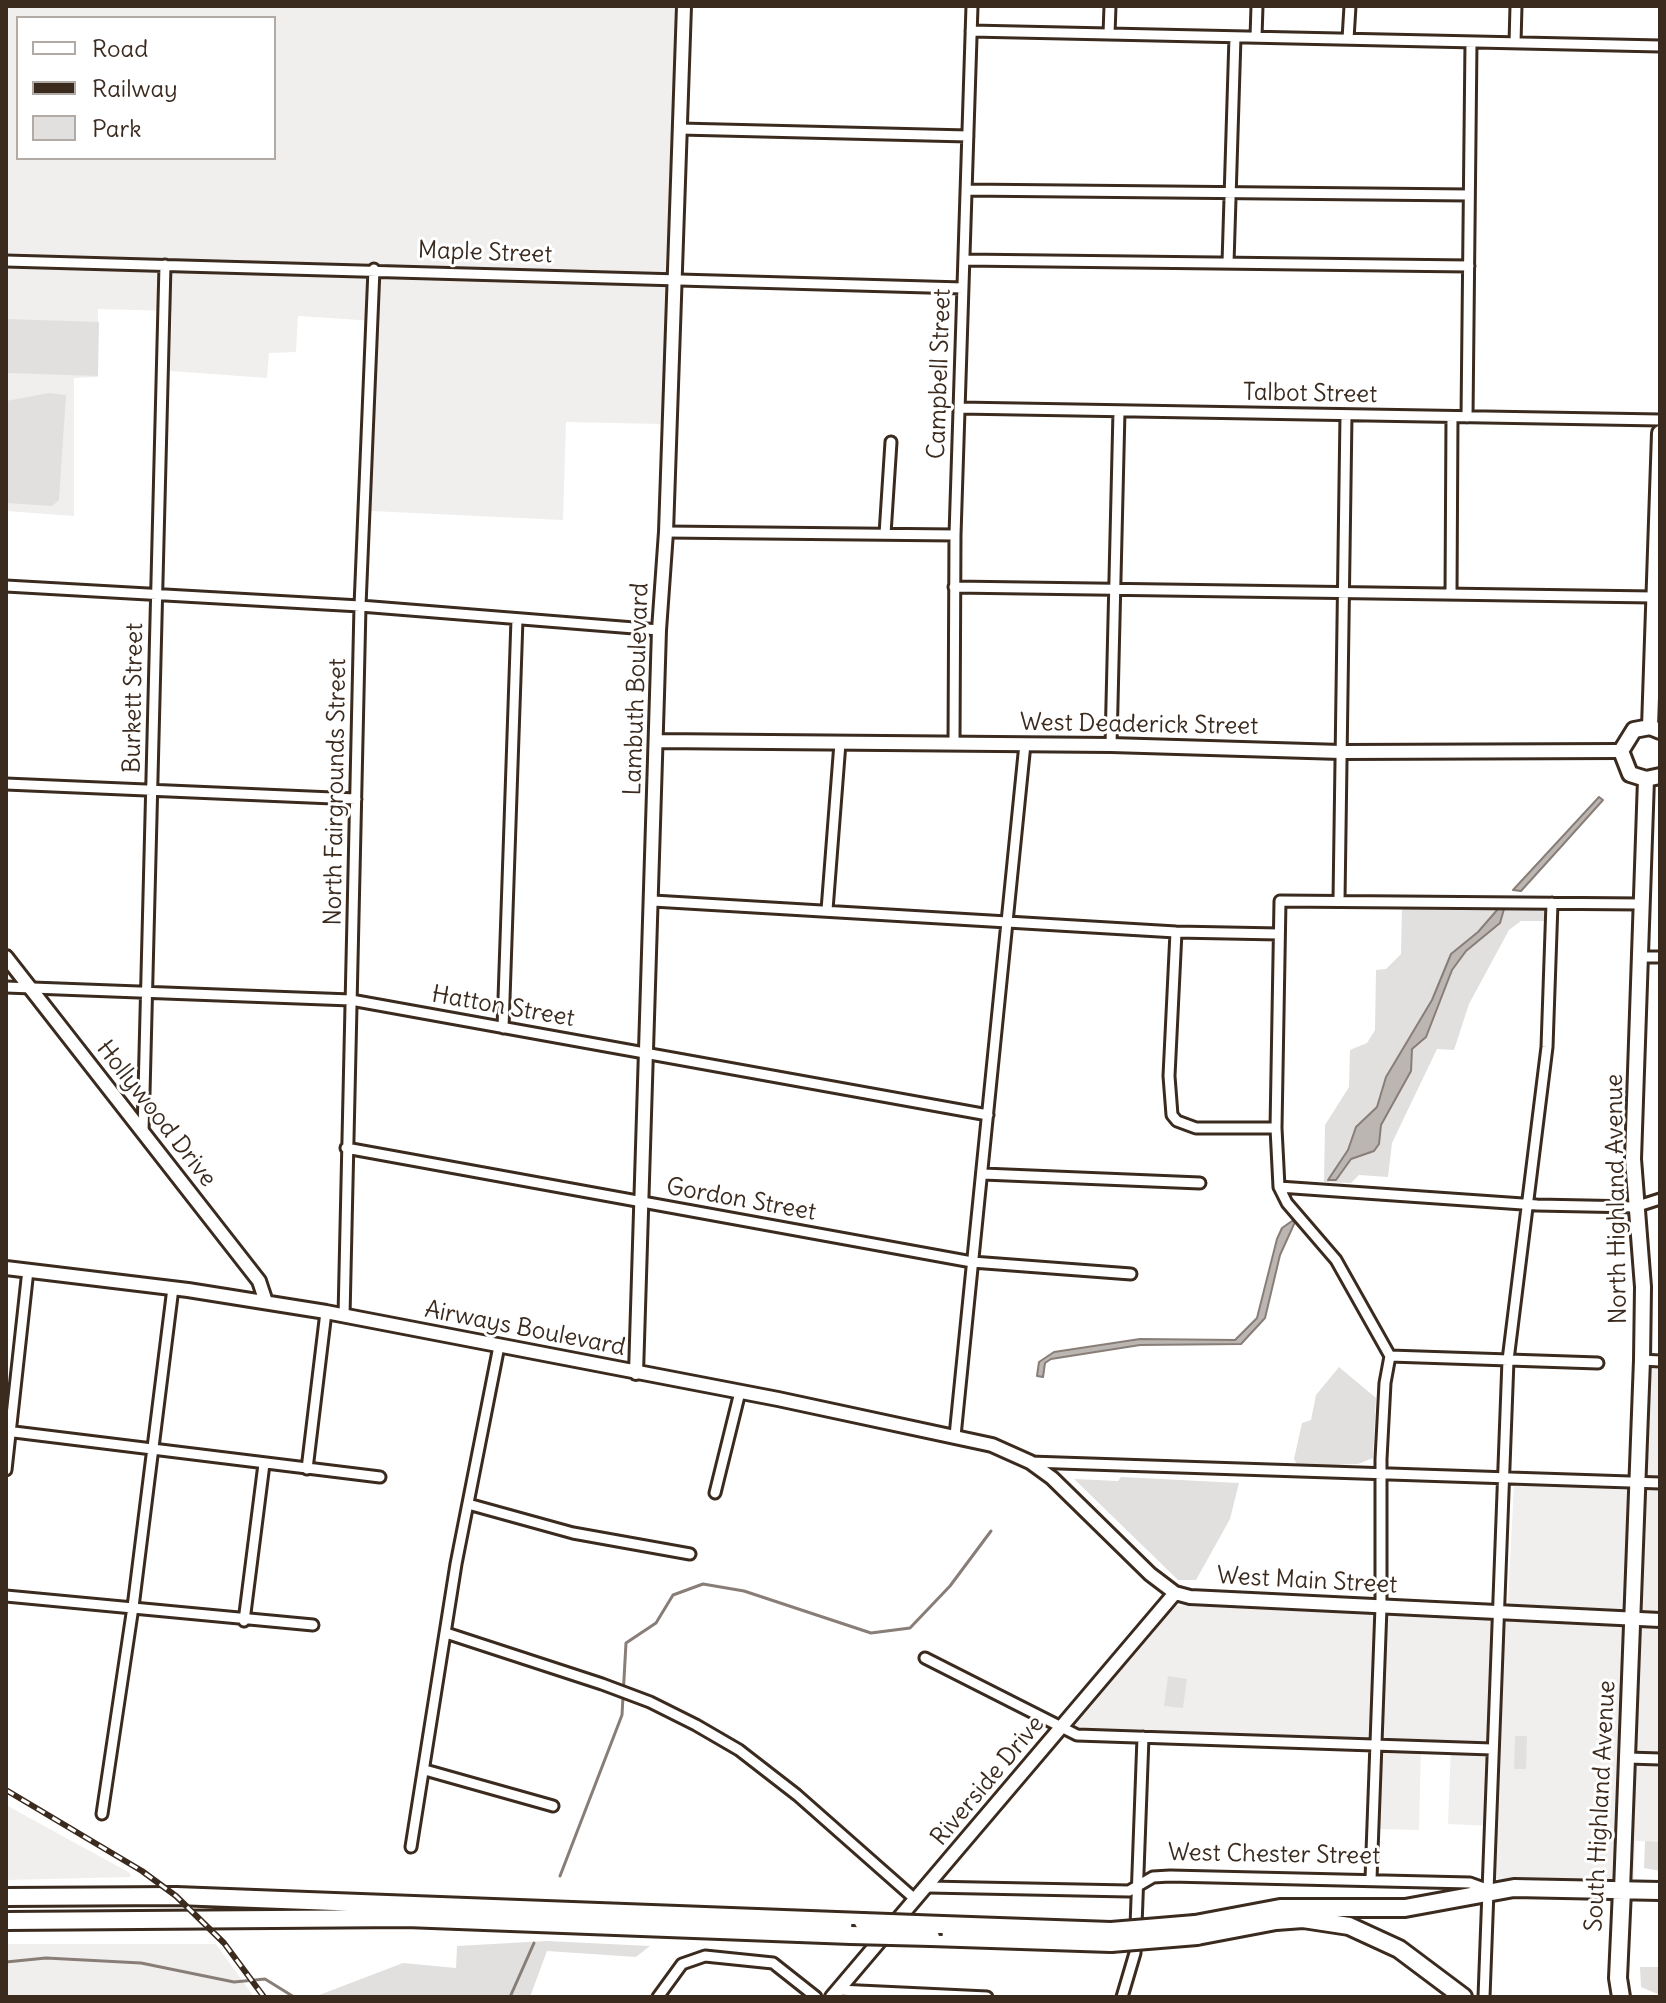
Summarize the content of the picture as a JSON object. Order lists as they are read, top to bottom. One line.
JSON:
{"streets":{"highway":["South Highland Avenue","West Chester Street"],"main road":["North Highland Avenue"],"street":["Maple Street","Campbell Street","Talbot Street","Lambuth Boulevard","Burkett Street","West Deaderick Street","North Fairgrounds Street","Hatton Street","Hollywood Drive","Gordon Street","Airways Boulevard","West Main Street","Riverside Drive"]},"crossings":[["Maple Street","Campbell Street"],["Maple Street","Lambuth Boulevard"],["Maple Street","Burkett Street"],["Maple Street","North Fairgrounds Street"],["Campbell Street","Talbot Street"],["Campbell Street","West Deaderick Street"],["Lambuth Boulevard","West Deaderick Street"],["Lambuth Boulevard","Hatton Street"],["Lambuth Boulevard","Gordon Street"],["Lambuth Boulevard","Airways Boulevard"],["Burkett Street","Hatton Street"],["Burkett Street","Hollywood Drive"],["North Fairgrounds Street","Hatton Street"],["North Fairgrounds Street","Gordon Street"],["North Fairgrounds Street","Airways Boulevard"],["Hatton Street","Hollywood Drive"],["Hollywood Drive","Airways Boulevard"],["North Highland Avenue","West Main Street"],["North Highland Avenue","South Highland Avenue"],["Airways Boulevard","West Main Street"],["West Main Street","Riverside Drive"],["West Main Street","South Highland Avenue"],["Riverside Drive","West Chester Street"],["South Highland Avenue","West Chester Street"]],"legend":["Road","Railway","Park"]}
